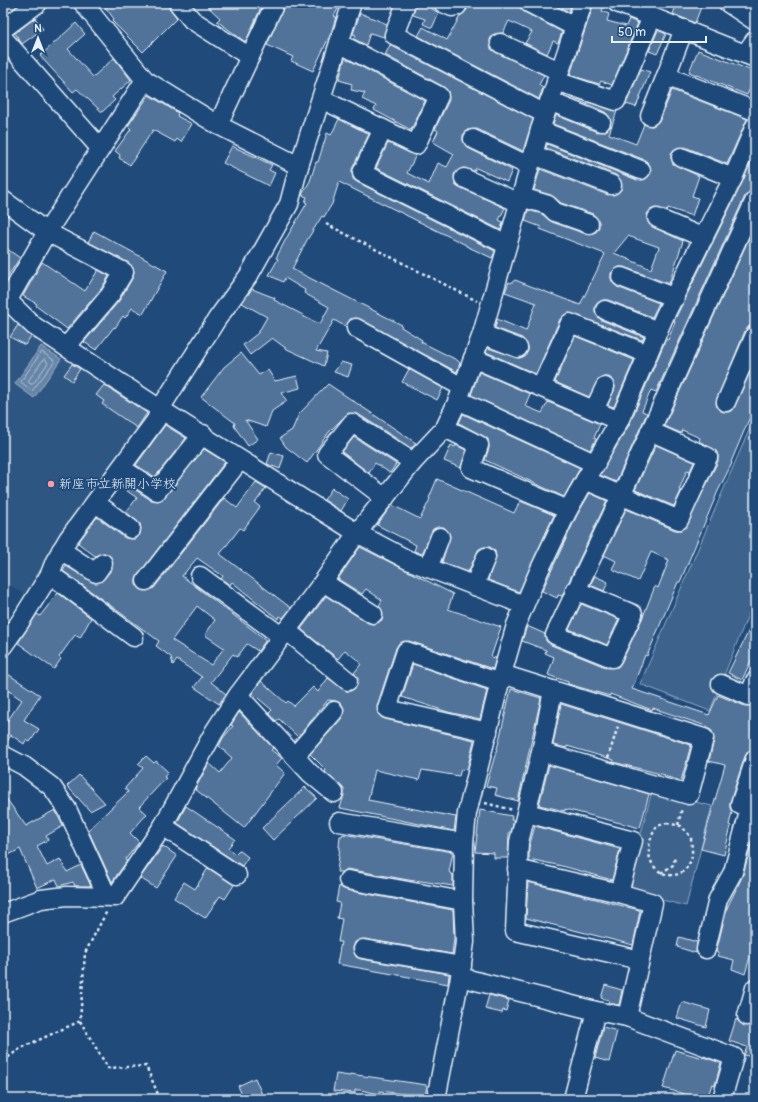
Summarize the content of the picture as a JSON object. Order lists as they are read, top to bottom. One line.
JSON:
{"places":["新座市立新開小学校"],"scale_bar":"50 m","north":"top"}
